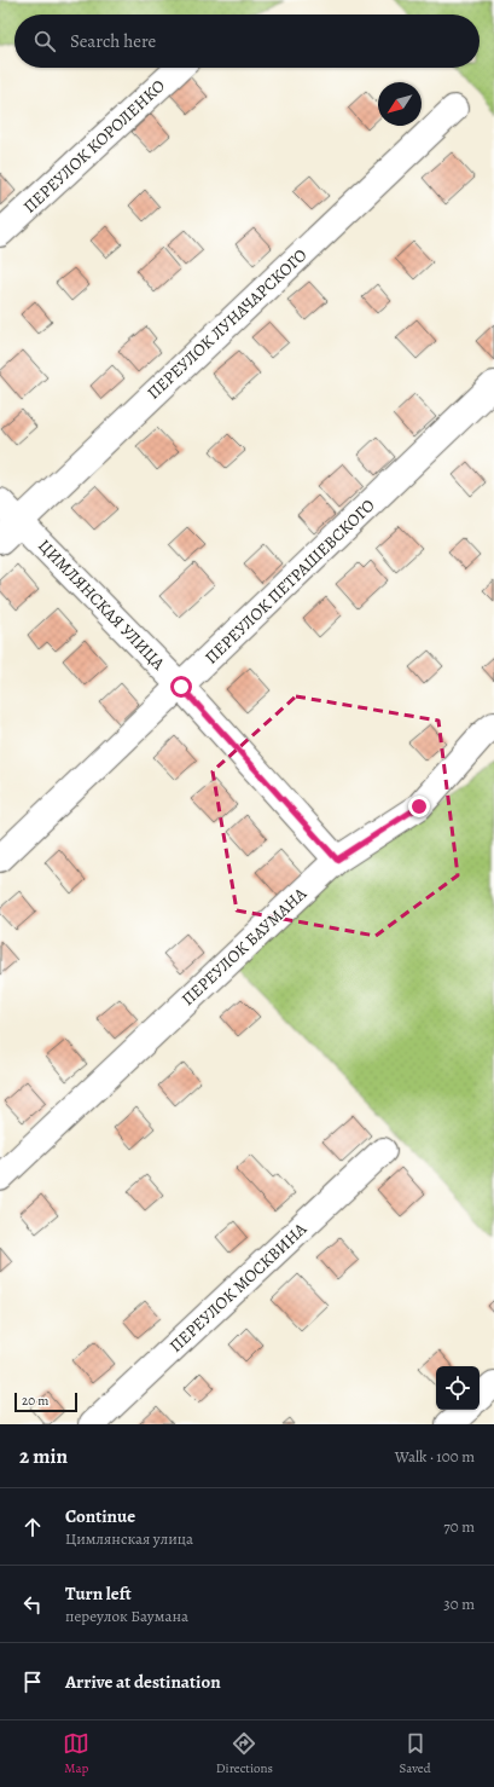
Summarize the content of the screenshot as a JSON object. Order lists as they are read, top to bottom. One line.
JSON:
{"streets":{"street":["ПЕРЕУЛОК КОРОЛЕНКО","ПЕРЕУЛОК ЛУНАЧАРСКОГО","ПЕРЕУЛОК ПЕТРАШЕВСКОГО","ЦИМЛЯНСКАЯ УЛИЦА","ПЕРЕУЛОК БАУМАНА","ПЕРЕУЛОК МОСКВИНА"]},"crossings":[["ПЕРЕУЛОК ЛУНАЧАРСКОГО","ЦИМЛЯНСКАЯ УЛИЦА"],["ПЕРЕУЛОК ПЕТРАШЕВСКОГО","ЦИМЛЯНСКАЯ УЛИЦА"],["ЦИМЛЯНСКАЯ УЛИЦА","ПЕРЕУЛОК БАУМАНА"]],"scale_bar":"20 m","north":"bottom left","page":{"search":"Search here","scale":"20 m","heading":["2 min","Walk · 100 m"],"list":[["Continue","Цимлянская улица","70 m"],["Turn left","переулок Баумана","30 m"],"Arrive at destination"],"nav":["Map","Directions","Saved"]}}
